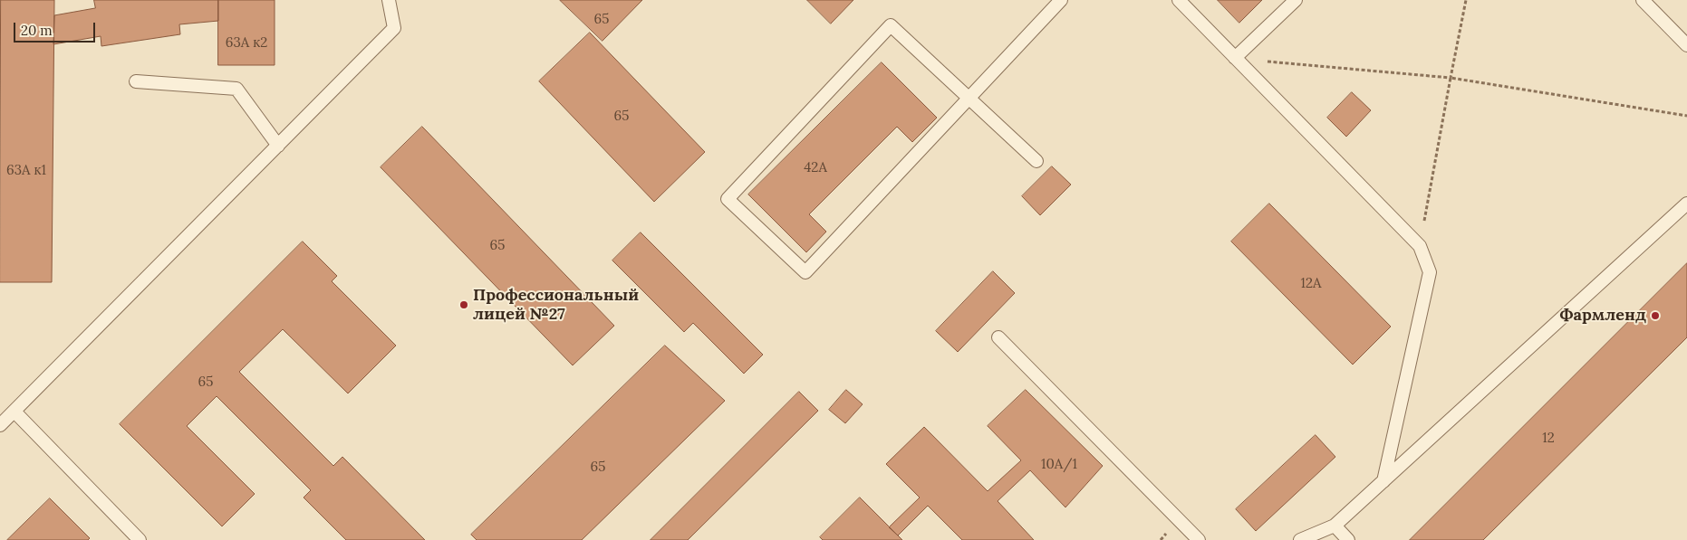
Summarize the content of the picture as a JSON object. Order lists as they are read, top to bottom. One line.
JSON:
{"places":["Профессиональный лицей №27","Фармленд"],"house_numbers":["65","63А к2","65","42А","63А к1","65","12А","65","12","10А/1","65"],"scale_bar":"20 m"}
